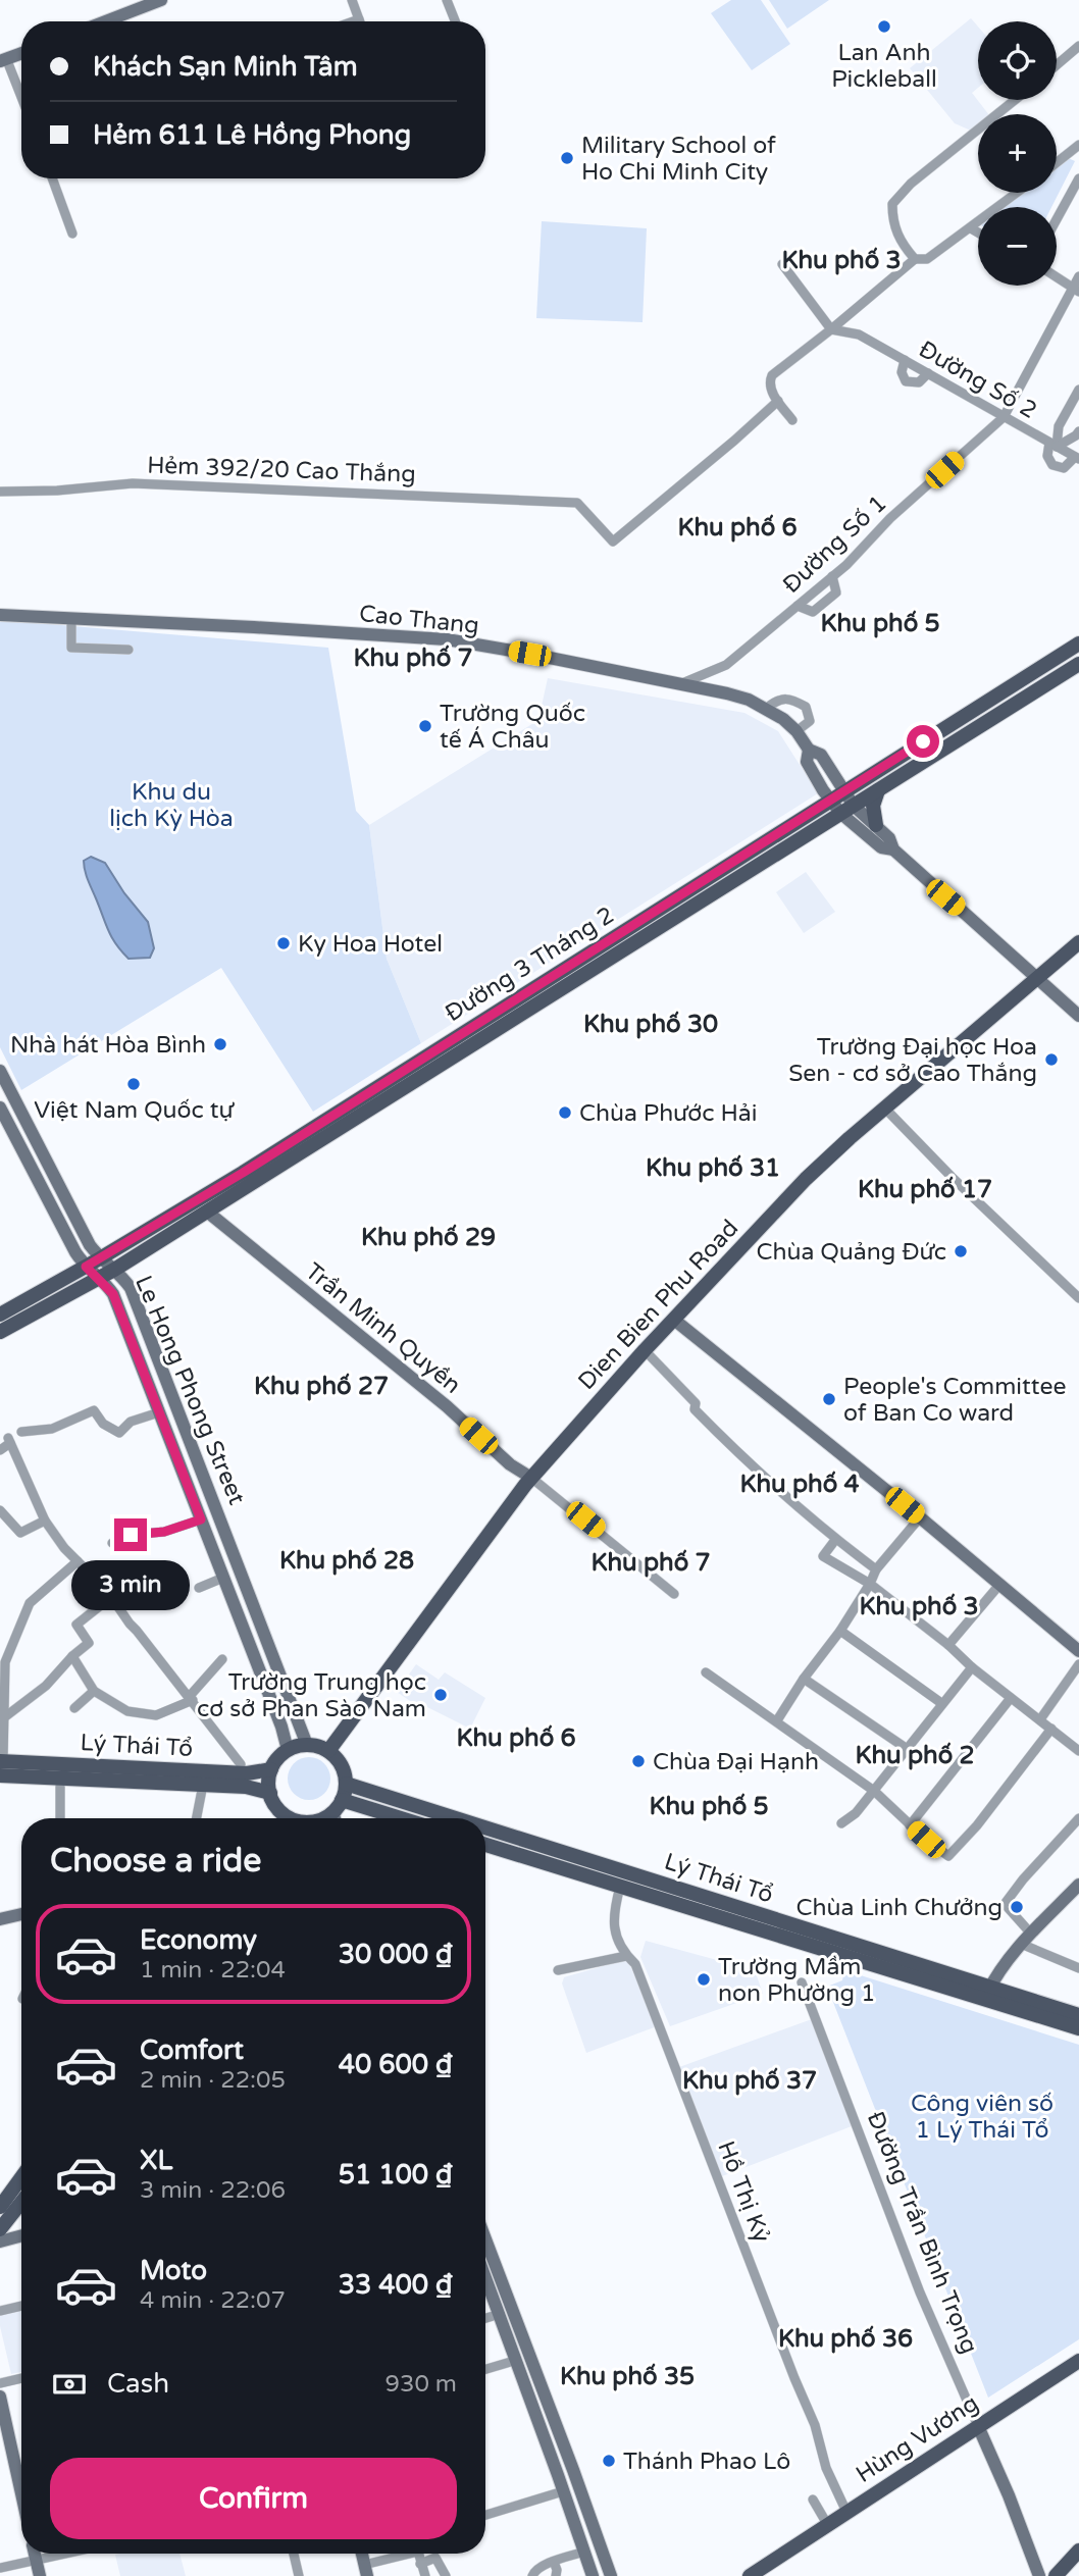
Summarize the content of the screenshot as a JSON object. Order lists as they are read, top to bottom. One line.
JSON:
{"streets":{"main road":["Đường 3 Tháng 2","Dien Bien Phu Road","Lý Thái Tổ","Hùng Vương"],"street":["Đường Số 2","Hẻm 392/20 Cao Thắng","Đường Số 1","Cao Thang","Trần Minh Quyền","Le Hong Phong Street","Hồ Thị Kỷ","Đường Trần Bình Trọng"]},"crossings":[["Đường Số 2","Đường Số 1"],["Đường Số 1","Cao Thang"],["Cao Thang","Đường 3 Tháng 2"],["Cao Thang","Dien Bien Phu Road"],["Đường 3 Tháng 2","Trần Minh Quyền"],["Đường 3 Tháng 2","Le Hong Phong Street"],["Dien Bien Phu Road","Trần Minh Quyền"],["Lý Thái Tổ","Hồ Thị Kỷ"],["Hồ Thị Kỷ","Hùng Vương"],["Đường Trần Bình Trọng","Hùng Vương"]],"districts":["Khu phố 3","Khu phố 6","Khu phố 5","Khu phố 7","Khu phố 30","Khu phố 31","Khu phố 17","Khu phố 29","Khu phố 27","Khu phố 4","Khu phố 28","Khu phố 7","Khu phố 3","Khu phố 6","Khu phố 2","Khu phố 5","Khu phố 37","Khu phố 36","Khu phố 35"],"parks":["Khu du lịch Kỳ Hòa","Công viên số 1 Lý Thái Tổ"],"places":["Lan Anh Pickleball","Military School of Ho Chi Minh City","Trường Quốc tế Á Châu","Ky Hoa Hotel","Nhà hát Hòa Bình","Trường Đại học Hoa Sen - cơ sở Cao Thắng","Việt Nam Quốc tự","Chùa Phước Hải","Chùa Quảng Đức","People's Committee of Ban Co ward","Trường Trung học cơ sở Phan Sào Nam","Chùa Đại Hạnh","Chùa Linh Chưởng","Trường Mầm non Phường 1","Thánh Phao Lô"],"page":{"map_buttons":["+","−"],"banner":["Khách Sạn Minh Tâm","Hẻm 611 Lê Hồng Phong"],"bubble":"3 min","heading":"Choose a ride","list":[{"name":"Economy","note":"1 min · 22:04","value":"30 000 ₫"},{"name":"Comfort","note":"2 min · 22:05","value":"40 600 ₫"},{"name":"XL","note":"3 min · 22:06","value":"51 100 ₫"},{"name":"Moto","note":"4 min · 22:07","value":"33 400 ₫"}],"pay":["Cash","930 m"],"buttons":"Confirm"}}
